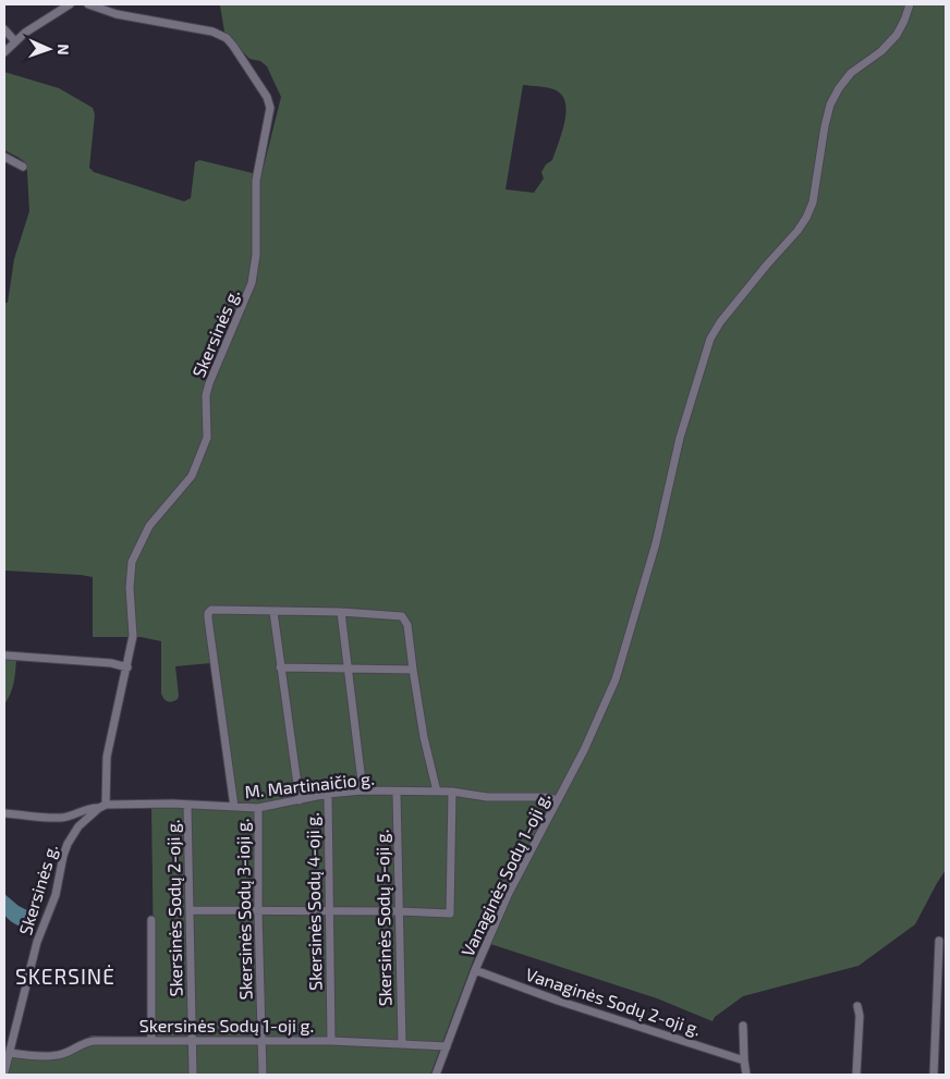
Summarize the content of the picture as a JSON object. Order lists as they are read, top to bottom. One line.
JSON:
{"streets":{"street":["Skersinės g.","M. Martinaičio g.","Vanaginės Sodų 1-oji g.","Skersinės Sodų 4-oji g.","Skersinės Sodų 2-oji g.","Skersinės Sodų 3-ioji g.","Skersinės Sodų 5-oji g.","Vanaginės Sodų 2-oji g.","Skersinės Sodų 1-oji g."]},"crossings":[["Skersinės g.","M. Martinaičio g."],["Skersinės g.","Skersinės Sodų 1-oji g."],["M. Martinaičio g.","Vanaginės Sodų 1-oji g."],["M. Martinaičio g.","Skersinės Sodų 4-oji g."],["M. Martinaičio g.","Skersinės Sodų 2-oji g."],["M. Martinaičio g.","Skersinės Sodų 3-ioji g."],["M. Martinaičio g.","Skersinės Sodų 5-oji g."],["Vanaginės Sodų 1-oji g.","Vanaginės Sodų 2-oji g."],["Vanaginės Sodų 1-oji g.","Skersinės Sodų 1-oji g."],["Skersinės Sodų 4-oji g.","Skersinės Sodų 1-oji g."],["Skersinės Sodų 2-oji g.","Skersinės Sodų 1-oji g."],["Skersinės Sodų 3-ioji g.","Skersinės Sodų 1-oji g."],["Skersinės Sodų 5-oji g.","Skersinės Sodų 1-oji g."]],"districts":["SKERSINĖ"],"north":"right"}
